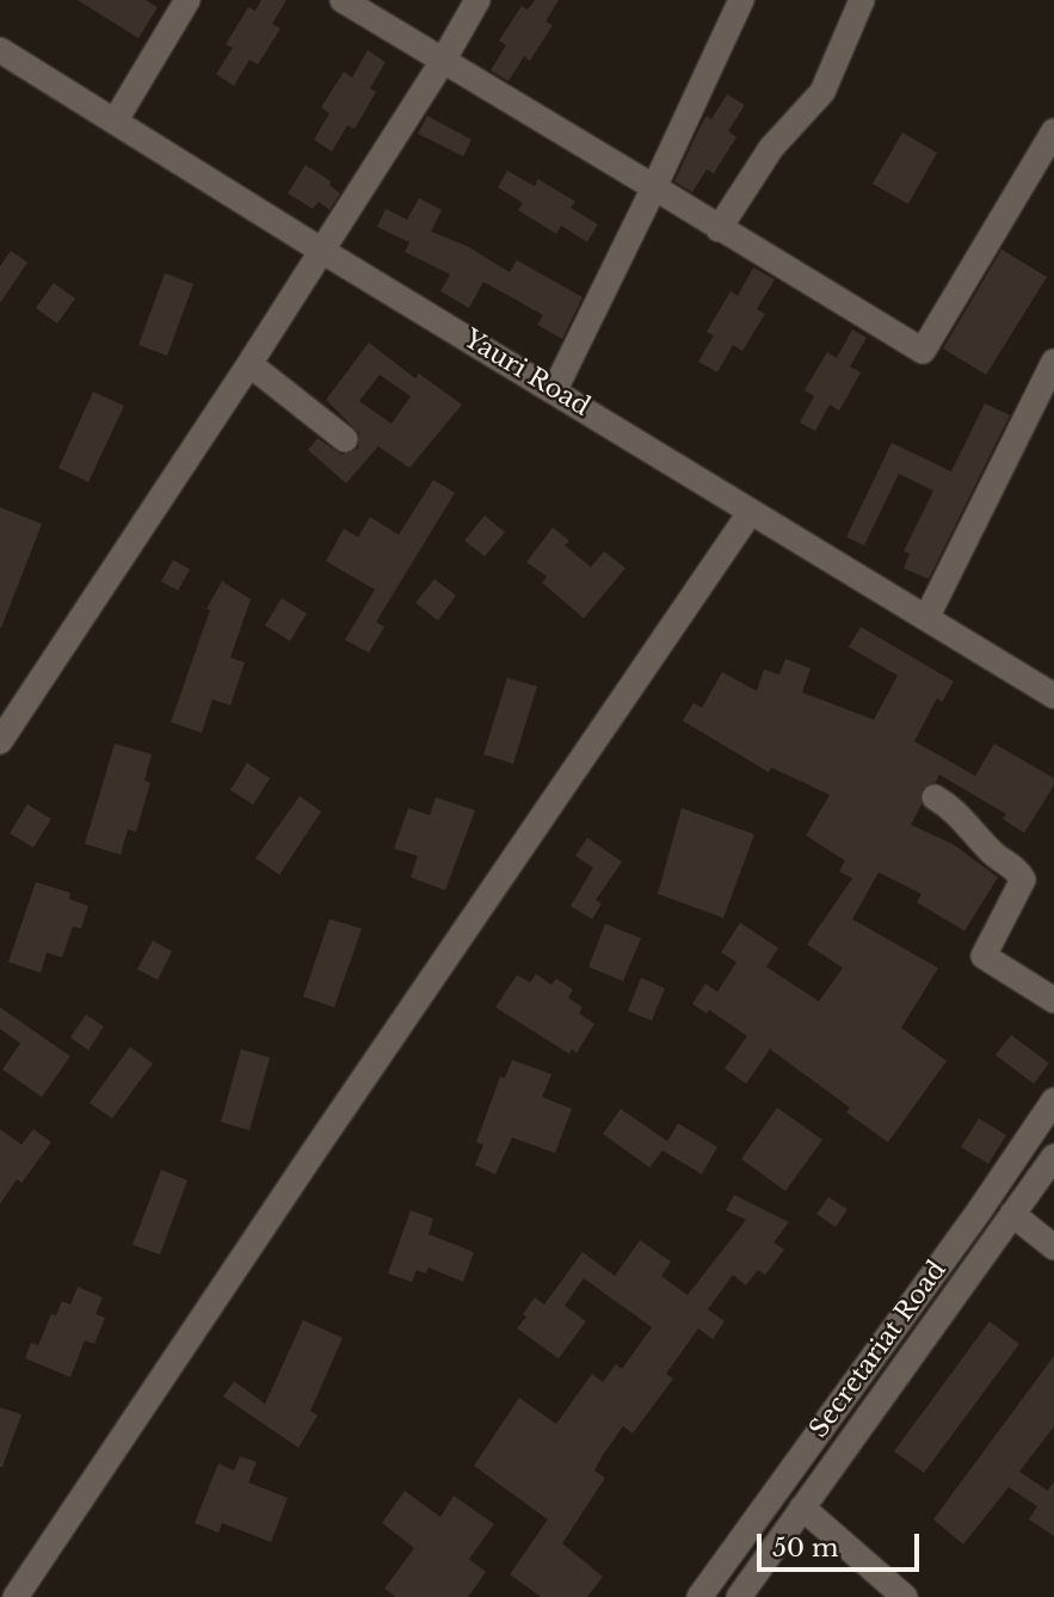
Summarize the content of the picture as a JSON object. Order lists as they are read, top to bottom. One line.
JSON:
{"streets":{"street":["Yauri Road","Secretariat Road"]},"scale_bar":"50 m"}
